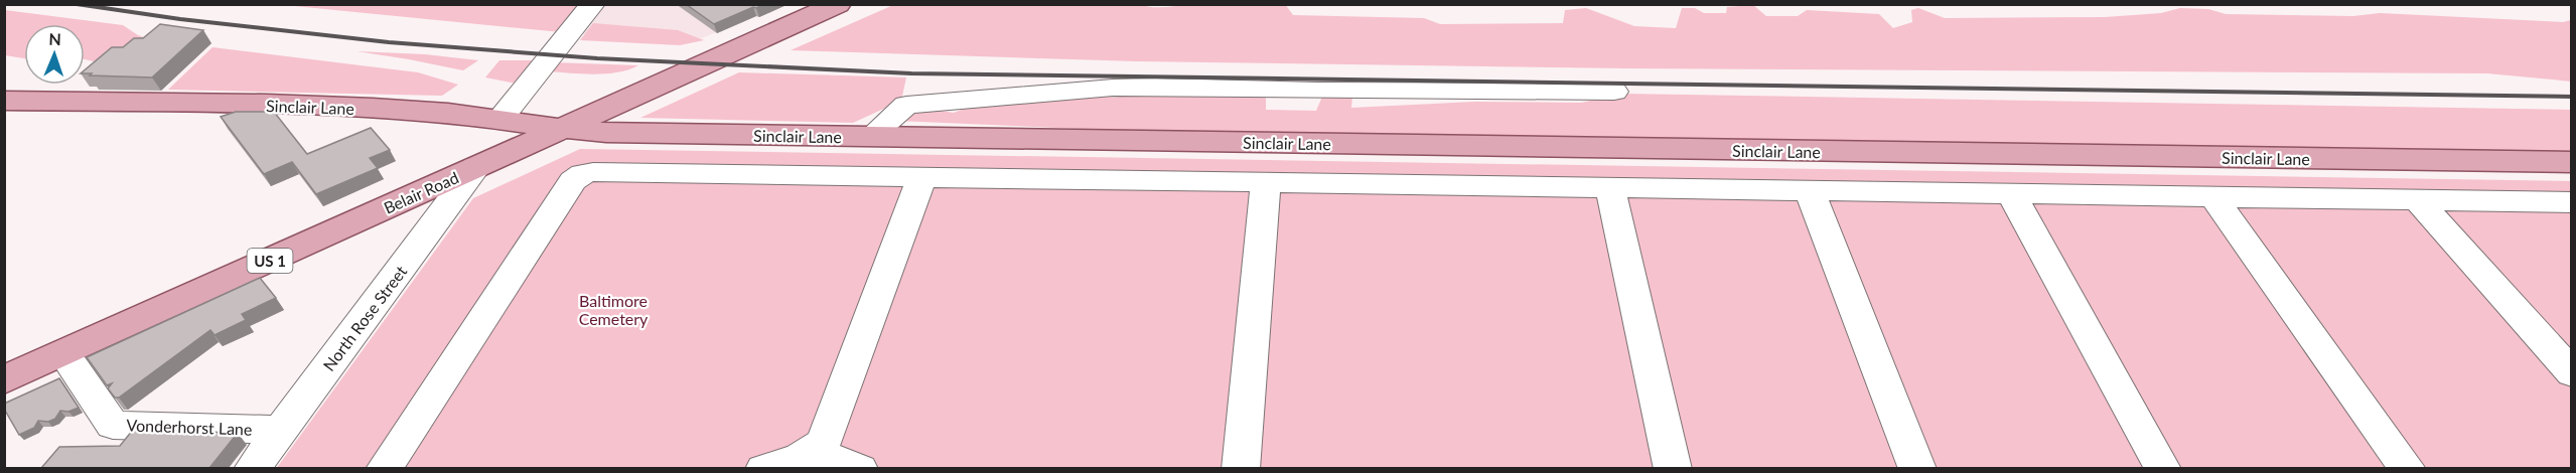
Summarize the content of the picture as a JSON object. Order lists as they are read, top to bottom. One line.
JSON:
{"streets":{"main road":["Sinclair Lane","Belair Road","US 1"],"street":["North Rose Street","Vonderhorst Lane"]},"crossings":[["Sinclair Lane","Belair Road"],["Belair Road","North Rose Street"],["Belair Road","Vonderhorst Lane"],["North Rose Street","Vonderhorst Lane"]],"parks":["Baltimore Cemetery"],"north":"top"}
